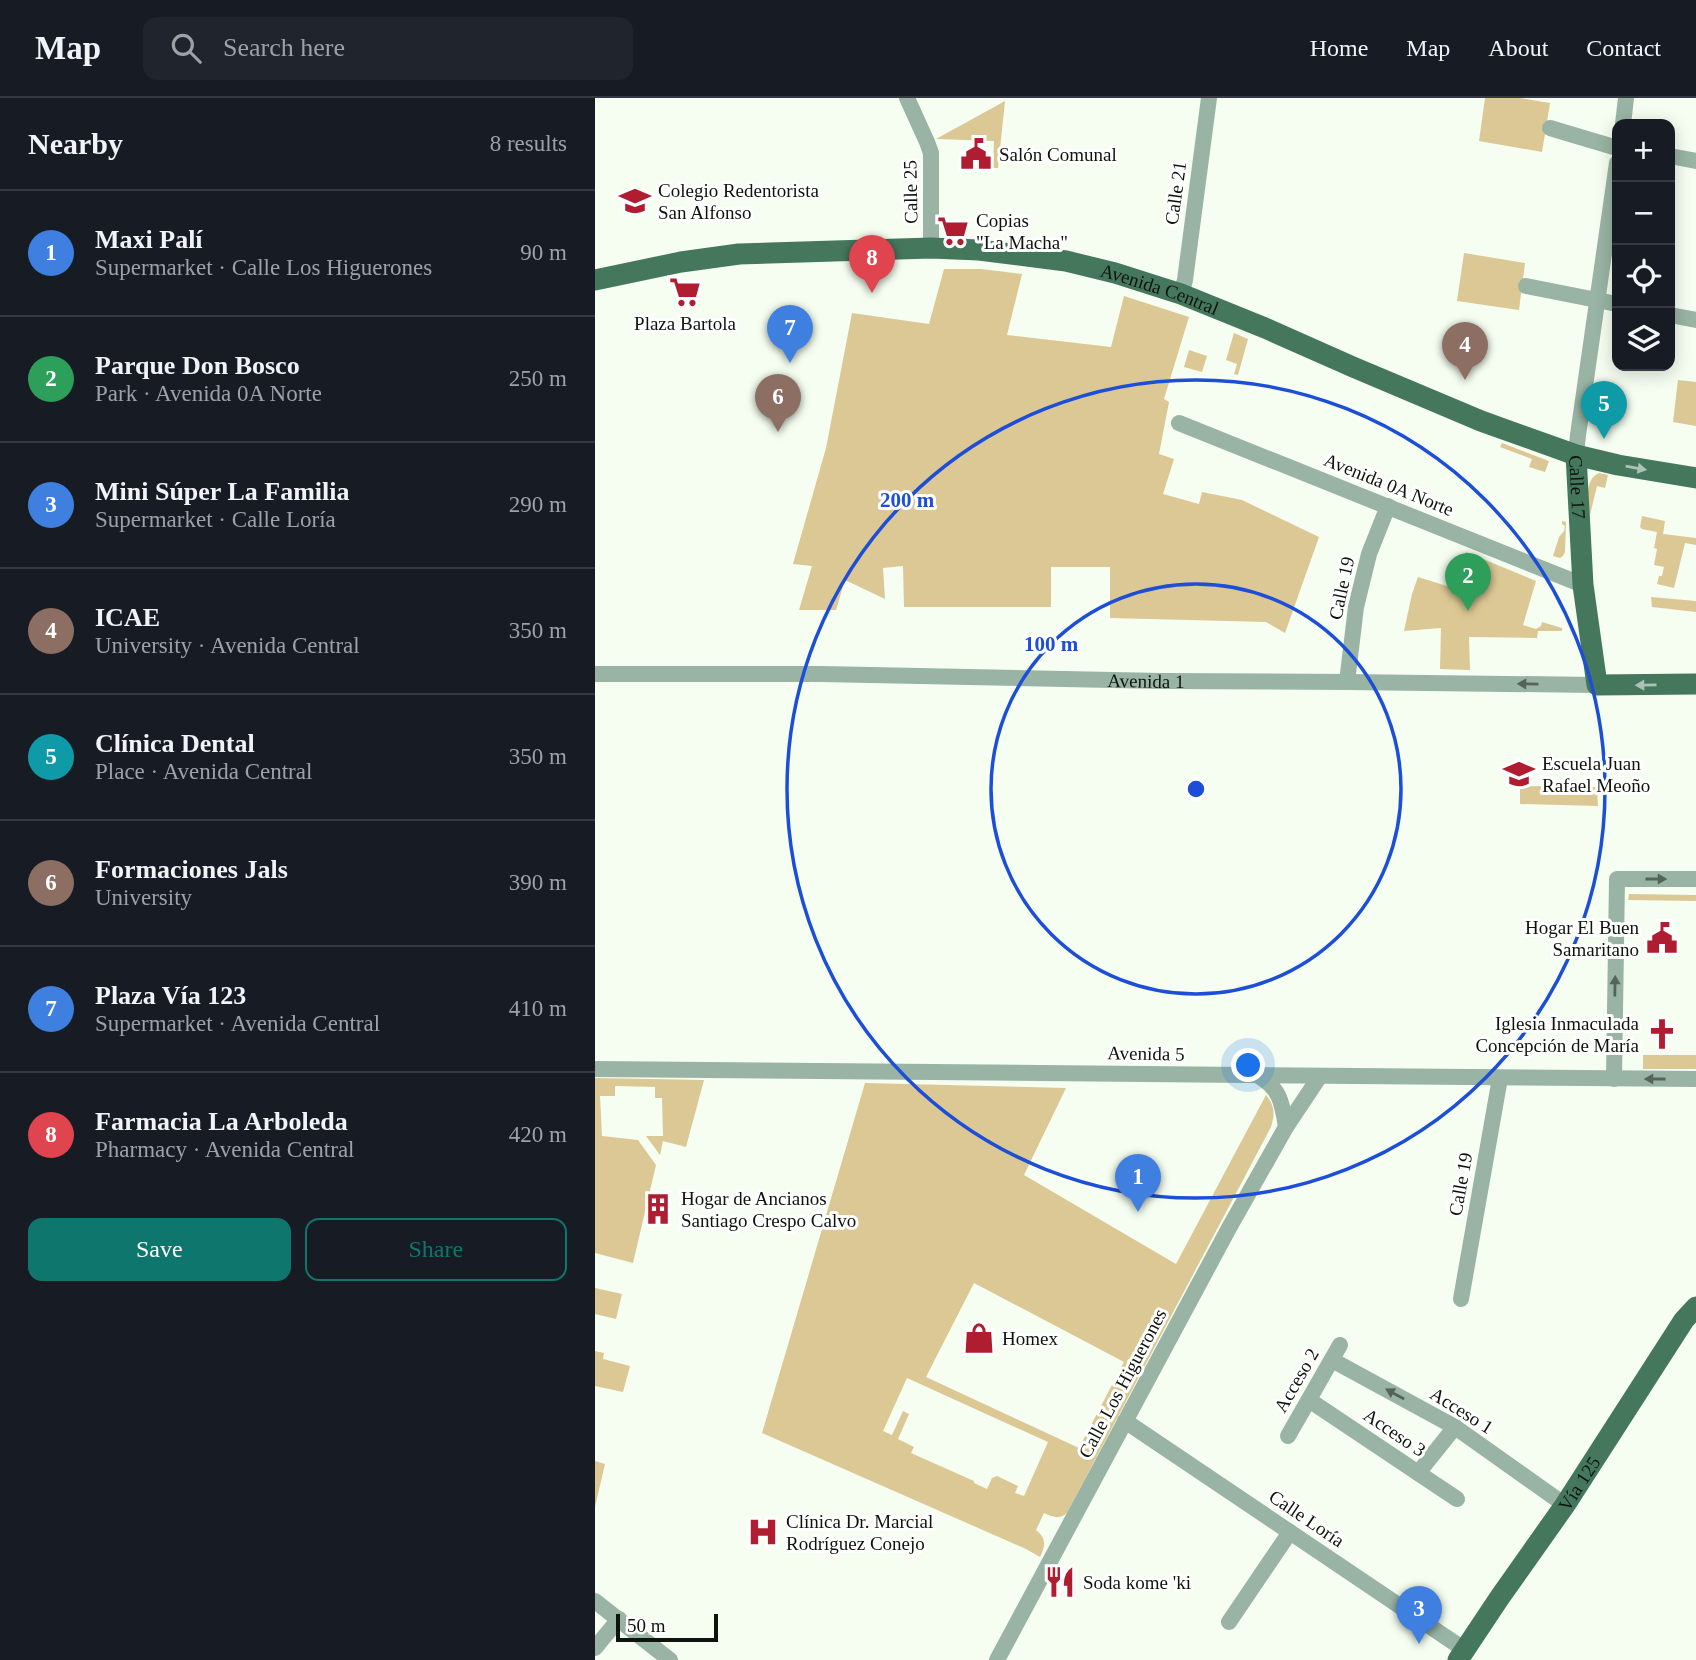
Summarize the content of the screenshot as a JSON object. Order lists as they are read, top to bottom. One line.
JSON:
{"streets":{"main road":["Avenida Central","Calle 17","Avenida 1","Vía 125"],"street":["Calle 25","Calle 21","Avenida 0A Norte","Calle 19","Avenida 5","Acceso 2","Calle Los Higuerones","Acceso 1","Acceso 3","Calle Loría"]},"crossings":[["Calle 25","Avenida Central"],["Calle 21","Avenida Central"],["Avenida Central","Calle 17"],["Avenida 0A Norte","Calle 17"],["Avenida 0A Norte","Calle 19"],["Calle 17","Avenida 1"],["Calle 19","Avenida 1"],["Calle 19","Avenida 5"],["Avenida 5","Calle Los Higuerones"],["Acceso 2","Acceso 1"],["Acceso 2","Acceso 3"],["Calle Los Higuerones","Calle Loría"],["Acceso 1","Vía 125"],["Vía 125","Calle Loría"]],"one_way":["Acceso 1"],"places":{"public building":["Salón Comunal","Hogar El Buen Samaritano"],"school or university":["Colegio Redentorista San Alfonso","Escuela Juan Rafael Meoño"],"supermarket":["Copias \"La Macha\"","Plaza Bartola"],"church":["Iglesia Inmaculada Concepción de María"],"building":["Hogar de Ancianos Santiago Crespo Calvo"],"shop":["Homex"],"hospital":["Clínica Dr. Marcial Rodríguez Conejo"],"restaurant":["Soda kome 'ki"]},"scale_bar":"50 m","page":{"header":"Map","search":"Search here","nav":["Home","Map","About","Contact"],"heading":["Nearby","8 results"],"map_buttons":["+","−"],"list":[{"mark":"1","name":"Maxi Palí","note":"Supermarket · Calle Los Higuerones","value":"90 m"},{"mark":"2","name":"Parque Don Bosco","note":"Park · Avenida 0A Norte","value":"250 m"},{"mark":"3","name":"Mini Súper La Familia","note":"Supermarket · Calle Loría","value":"290 m"},{"mark":"4","name":"ICAE","note":"University · Avenida Central","value":"350 m"},{"mark":"5","name":"Clínica Dental","note":"Place · Avenida Central","value":"350 m"},{"mark":"6","name":"Formaciones Jals","note":"University","value":"390 m"},{"mark":"7","name":"Plaza Vía 123","note":"Supermarket · Avenida Central","value":"410 m"},{"mark":"8","name":"Farmacia La Arboleda","note":"Pharmacy · Avenida Central","value":"420 m"}],"pins":["8","7","4","6","5","2","1","3"],"buttons":["Save","Share"],"scale":"50 m"},"rings":["200 m","100 m"]}
